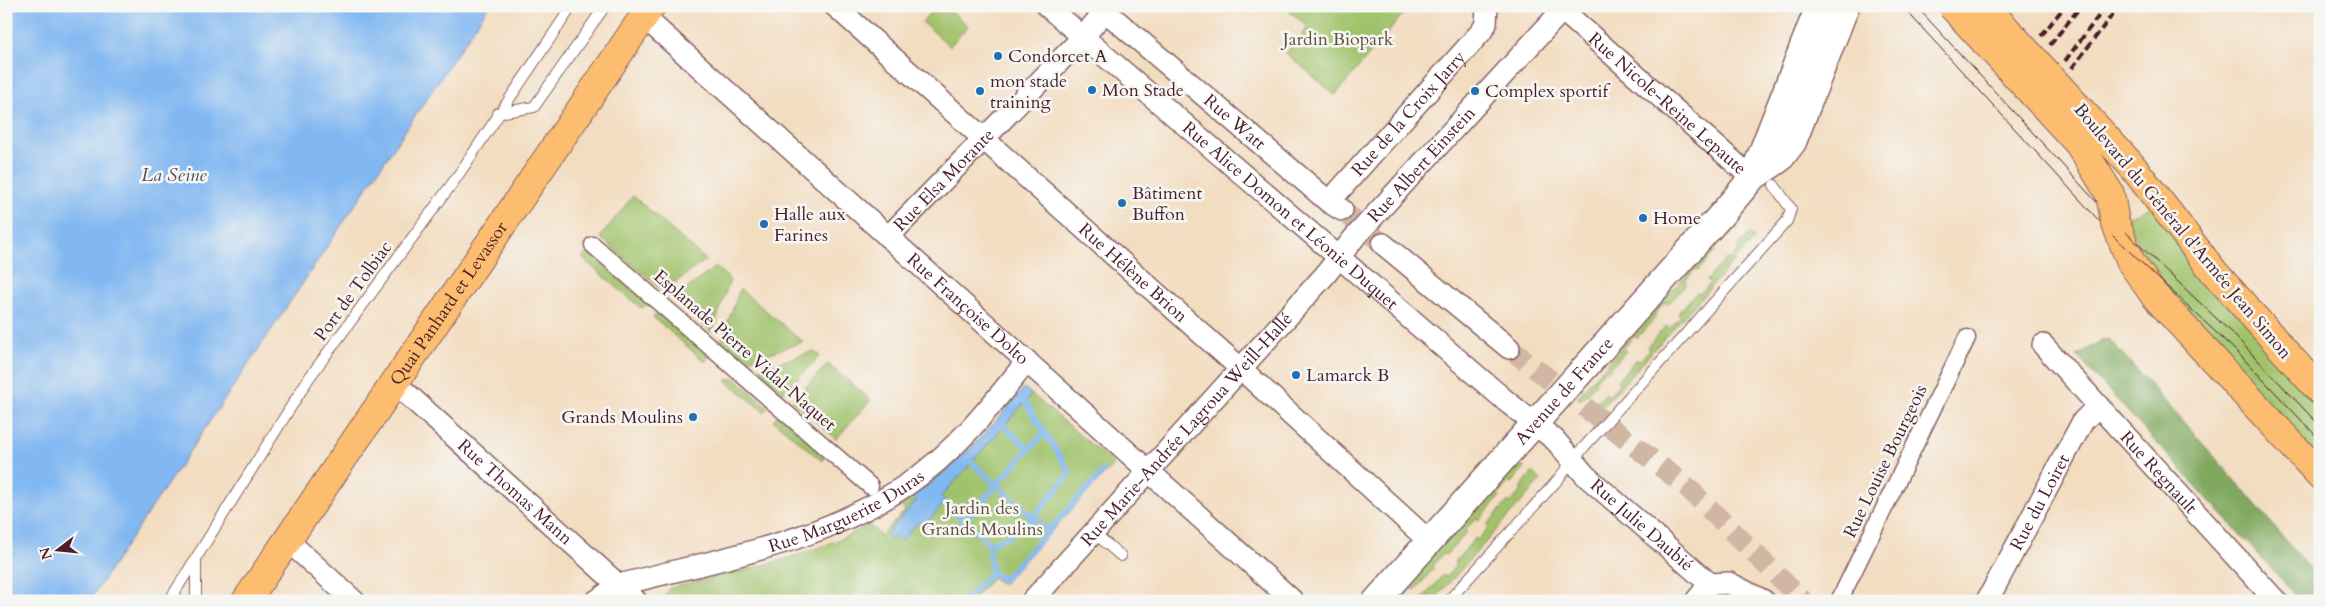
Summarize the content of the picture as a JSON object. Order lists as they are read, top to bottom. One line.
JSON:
{"streets":{"main road":["Boulevard du Général d'Armée Jean Simon","Quai Panhard et Levassor"],"street":["Rue Nicole-Reine Lepaute","Rue de la Croix Jarry","Rue Watt","Rue Albert Einstein","Rue Elsa Morante","Rue Alice Domon et Léonie Duquet","Rue Hélène Brion","Rue Françoise Dolto","Esplanade Pierre Vidal-Naquet","Avenue de France","Rue Marie-Andrée Lagroua Weill-Hallé","Rue Louise Bourgeois","Rue Regnault","Rue Thomas Mann","Rue du Loiret","Rue Marguerite Duras","Rue Julie Daubié"],"lane":["Port de Tolbiac"]},"crossings":[["Rue Nicole-Reine Lepaute","Rue Albert Einstein"],["Rue Nicole-Reine Lepaute","Avenue de France"],["Rue de la Croix Jarry","Rue Watt"],["Rue Watt","Rue Elsa Morante"],["Rue Watt","Rue Alice Domon et Léonie Duquet"],["Rue Albert Einstein","Rue Alice Domon et Léonie Duquet"],["Rue Albert Einstein","Rue Marie-Andrée Lagroua Weill-Hallé"],["Rue Elsa Morante","Rue Alice Domon et Léonie Duquet"],["Rue Elsa Morante","Rue Hélène Brion"],["Rue Elsa Morante","Rue Françoise Dolto"],["Rue Alice Domon et Léonie Duquet","Avenue de France"],["Rue Alice Domon et Léonie Duquet","Rue Marie-Andrée Lagroua Weill-Hallé"],["Rue Alice Domon et Léonie Duquet","Rue Julie Daubié"],["Rue Hélène Brion","Avenue de France"],["Rue Hélène Brion","Rue Marie-Andrée Lagroua Weill-Hallé"],["Quai Panhard et Levassor","Rue Françoise Dolto"],["Quai Panhard et Levassor","Rue Thomas Mann"],["Rue Françoise Dolto","Rue Marie-Andrée Lagroua Weill-Hallé"],["Rue Françoise Dolto","Rue Marguerite Duras"],["Avenue de France","Rue Julie Daubié"],["Rue Regnault","Rue du Loiret"],["Rue Thomas Mann","Rue Marguerite Duras"]],"water":["La Seine"],"parks":["Jardin Biopark","Jardin des Grands Moulins"],"places":["Condorcet A","Mon Stade","mon stade training","Complex sportif","Bâtiment Buffon","Home","Halle aux Farines","Lamarck B","Grands Moulins"],"north":"left"}
